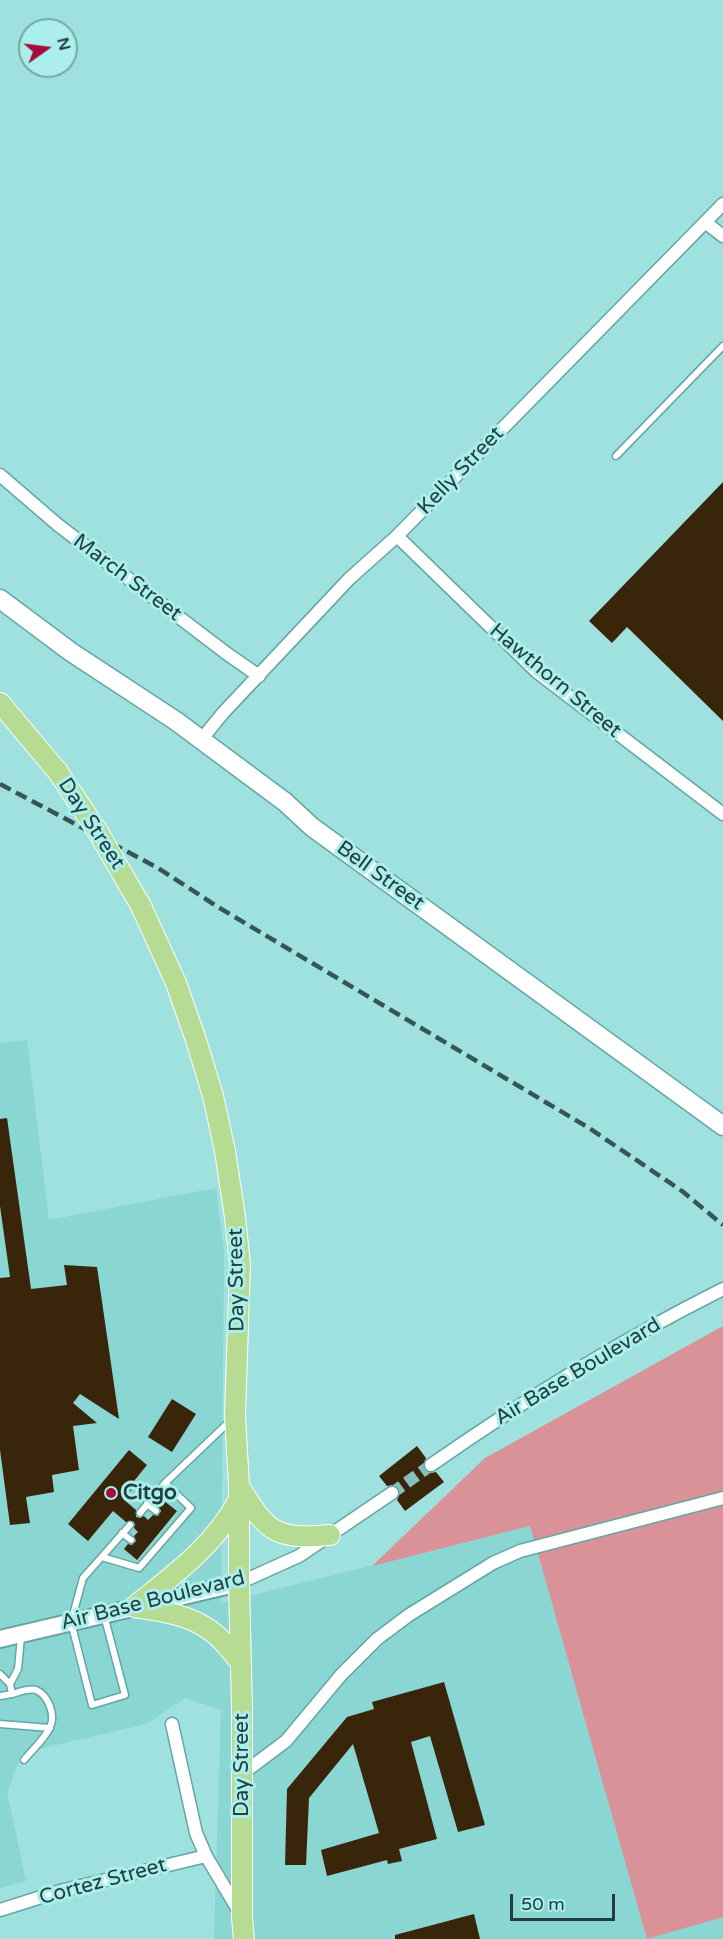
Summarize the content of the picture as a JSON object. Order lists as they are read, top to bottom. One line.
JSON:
{"streets":{"main road":["Day Street","Bell Street"],"street":["Kelly Street","March Street","Hawthorn Street","Air Base Boulevard","Cortez Street"]},"crossings":[["Kelly Street","March Street"],["Kelly Street","Hawthorn Street"],["Kelly Street","Bell Street"],["Day Street","Air Base Boulevard"],["Day Street","Cortez Street"]],"places":["Citgo"],"scale_bar":"50 m","north":"right"}
